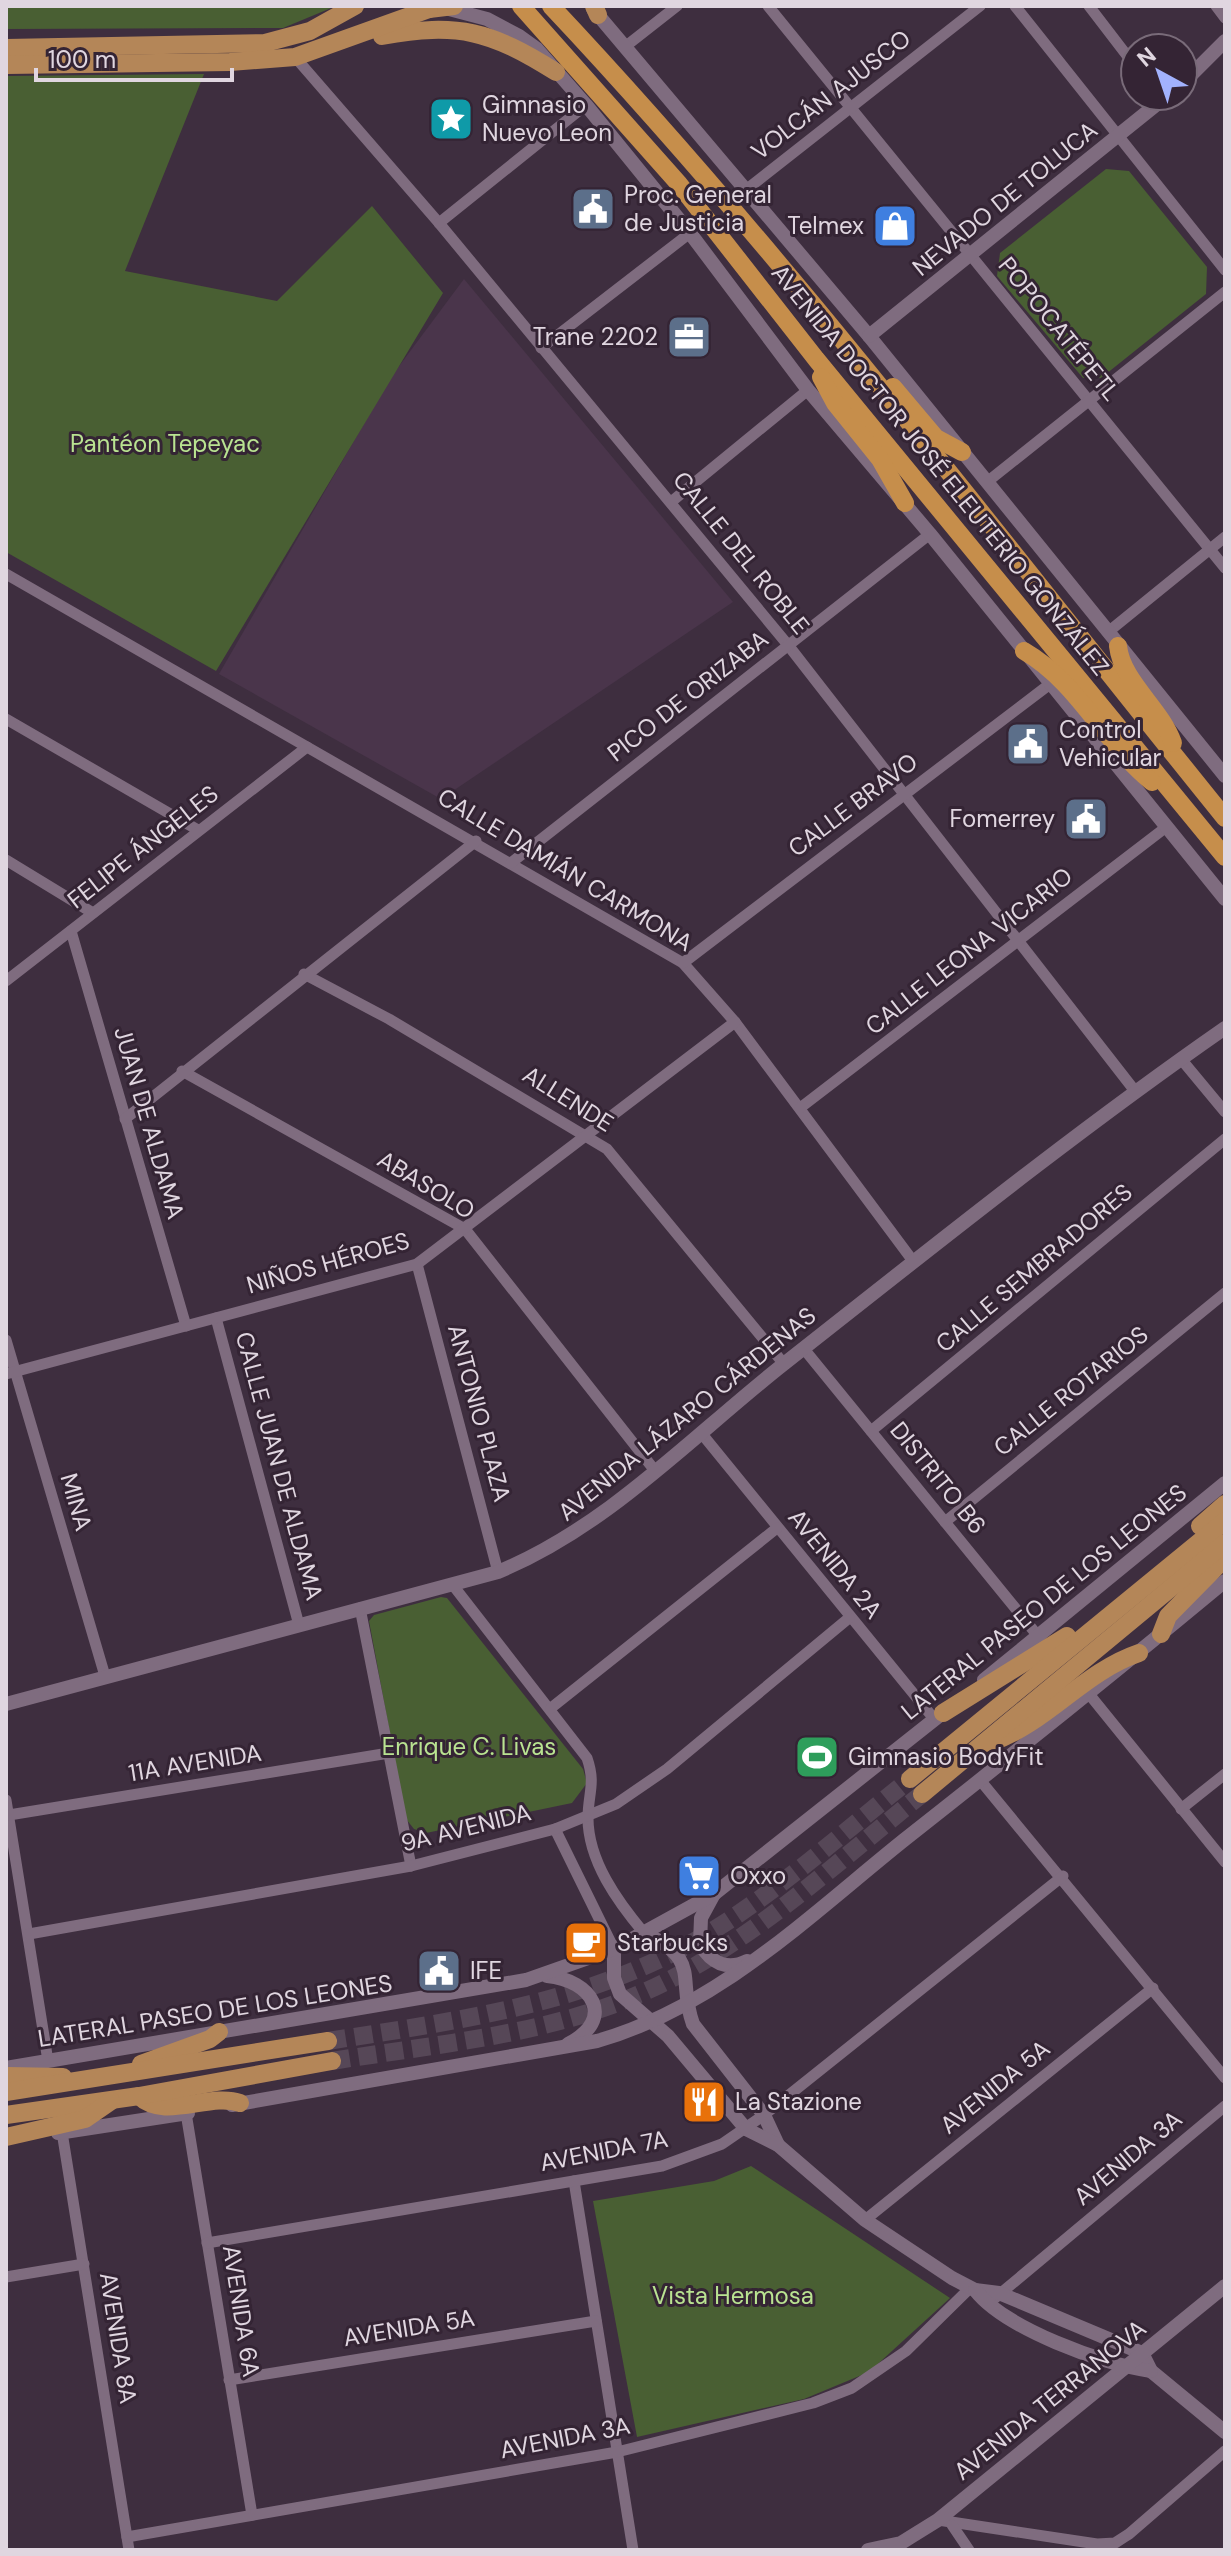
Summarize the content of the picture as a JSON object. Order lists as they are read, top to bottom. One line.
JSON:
{"streets":{"highway":["AVENIDA DOCTOR JOSÉ ELEUTERIO GONZÁLEZ"],"street":["VOLCÁN AJUSCO","NEVADO DE TOLUCA","POPOCATÉPETL","CALLE DEL ROBLE","PICO DE ORIZABA","CALLE BRAVO","FELIPE ÁNGELES","CALLE DAMIÁN CARMONA","CALLE LEONA VICARIO","ALLENDE","JUAN DE ALDAMA","ABASOLO","NIÑOS HÉROES","CALLE SEMBRADORES","CALLE ROTARIOS","ANTONIO PLAZA","AVENIDA LÁZARO CÁRDENAS","CALLE JUAN DE ALDAMA","DISTRITO B6","MINA","AVENIDA 2A","LATERAL PASEO DE LOS LEONES","11A AVENIDA","9A AVENIDA","AVENIDA 5A","AVENIDA 7A","AVENIDA 3A","AVENIDA 6A","AVENIDA 8A","AVENIDA TERRANOVA"]},"crossings":[["VOLCÁN AJUSCO","POPOCATÉPETL"],["VOLCÁN AJUSCO","AVENIDA DOCTOR JOSÉ ELEUTERIO GONZÁLEZ"],["NEVADO DE TOLUCA","POPOCATÉPETL"],["NEVADO DE TOLUCA","AVENIDA DOCTOR JOSÉ ELEUTERIO GONZÁLEZ"],["AVENIDA DOCTOR JOSÉ ELEUTERIO GONZÁLEZ","PICO DE ORIZABA"],["AVENIDA DOCTOR JOSÉ ELEUTERIO GONZÁLEZ","CALLE BRAVO"],["AVENIDA DOCTOR JOSÉ ELEUTERIO GONZÁLEZ","CALLE LEONA VICARIO"],["CALLE DEL ROBLE","PICO DE ORIZABA"],["CALLE DEL ROBLE","CALLE BRAVO"],["CALLE DEL ROBLE","CALLE LEONA VICARIO"],["CALLE DEL ROBLE","AVENIDA LÁZARO CÁRDENAS"],["PICO DE ORIZABA","CALLE DAMIÁN CARMONA"],["CALLE BRAVO","CALLE DAMIÁN CARMONA"],["FELIPE ÁNGELES","CALLE DAMIÁN CARMONA"],["FELIPE ÁNGELES","JUAN DE ALDAMA"],["CALLE DAMIÁN CARMONA","CALLE LEONA VICARIO"],["CALLE DAMIÁN CARMONA","NIÑOS HÉROES"],["CALLE DAMIÁN CARMONA","AVENIDA LÁZARO CÁRDENAS"],["ALLENDE","NIÑOS HÉROES"],["ALLENDE","AVENIDA LÁZARO CÁRDENAS"],["JUAN DE ALDAMA","NIÑOS HÉROES"],["ABASOLO","NIÑOS HÉROES"],["ABASOLO","AVENIDA LÁZARO CÁRDENAS"],["NIÑOS HÉROES","ANTONIO PLAZA"],["NIÑOS HÉROES","CALLE JUAN DE ALDAMA"],["NIÑOS HÉROES","MINA"],["CALLE SEMBRADORES","DISTRITO B6"],["CALLE ROTARIOS","DISTRITO B6"],["ANTONIO PLAZA","AVENIDA LÁZARO CÁRDENAS"],["AVENIDA LÁZARO CÁRDENAS","CALLE JUAN DE ALDAMA"],["AVENIDA LÁZARO CÁRDENAS","DISTRITO B6"],["AVENIDA LÁZARO CÁRDENAS","MINA"],["AVENIDA LÁZARO CÁRDENAS","AVENIDA 2A"],["DISTRITO B6","LATERAL PASEO DE LOS LEONES"],["AVENIDA 2A","LATERAL PASEO DE LOS LEONES"],["AVENIDA 2A","9A AVENIDA"],["AVENIDA 5A","AVENIDA 6A"],["AVENIDA 7A","AVENIDA 6A"],["AVENIDA 3A","AVENIDA 6A"],["AVENIDA 3A","AVENIDA 8A"]],"parks":["Pantéon Tepeyac","Enrique C. Livas","Vista Hermosa"],"places":{"place":["Gimnasio Nuevo Leon"],"public building":["Proc. General de Justicia","Control Vehicular","Fomerrey","IFE"],"shop":["Telmex"],"office":["Trane 2202"],"sports":["Gimnasio BodyFit"],"supermarket":["Oxxo"],"cafe":["Starbucks"],"restaurant":["La Stazione"]},"scale_bar":"100 m","north":"top left"}
